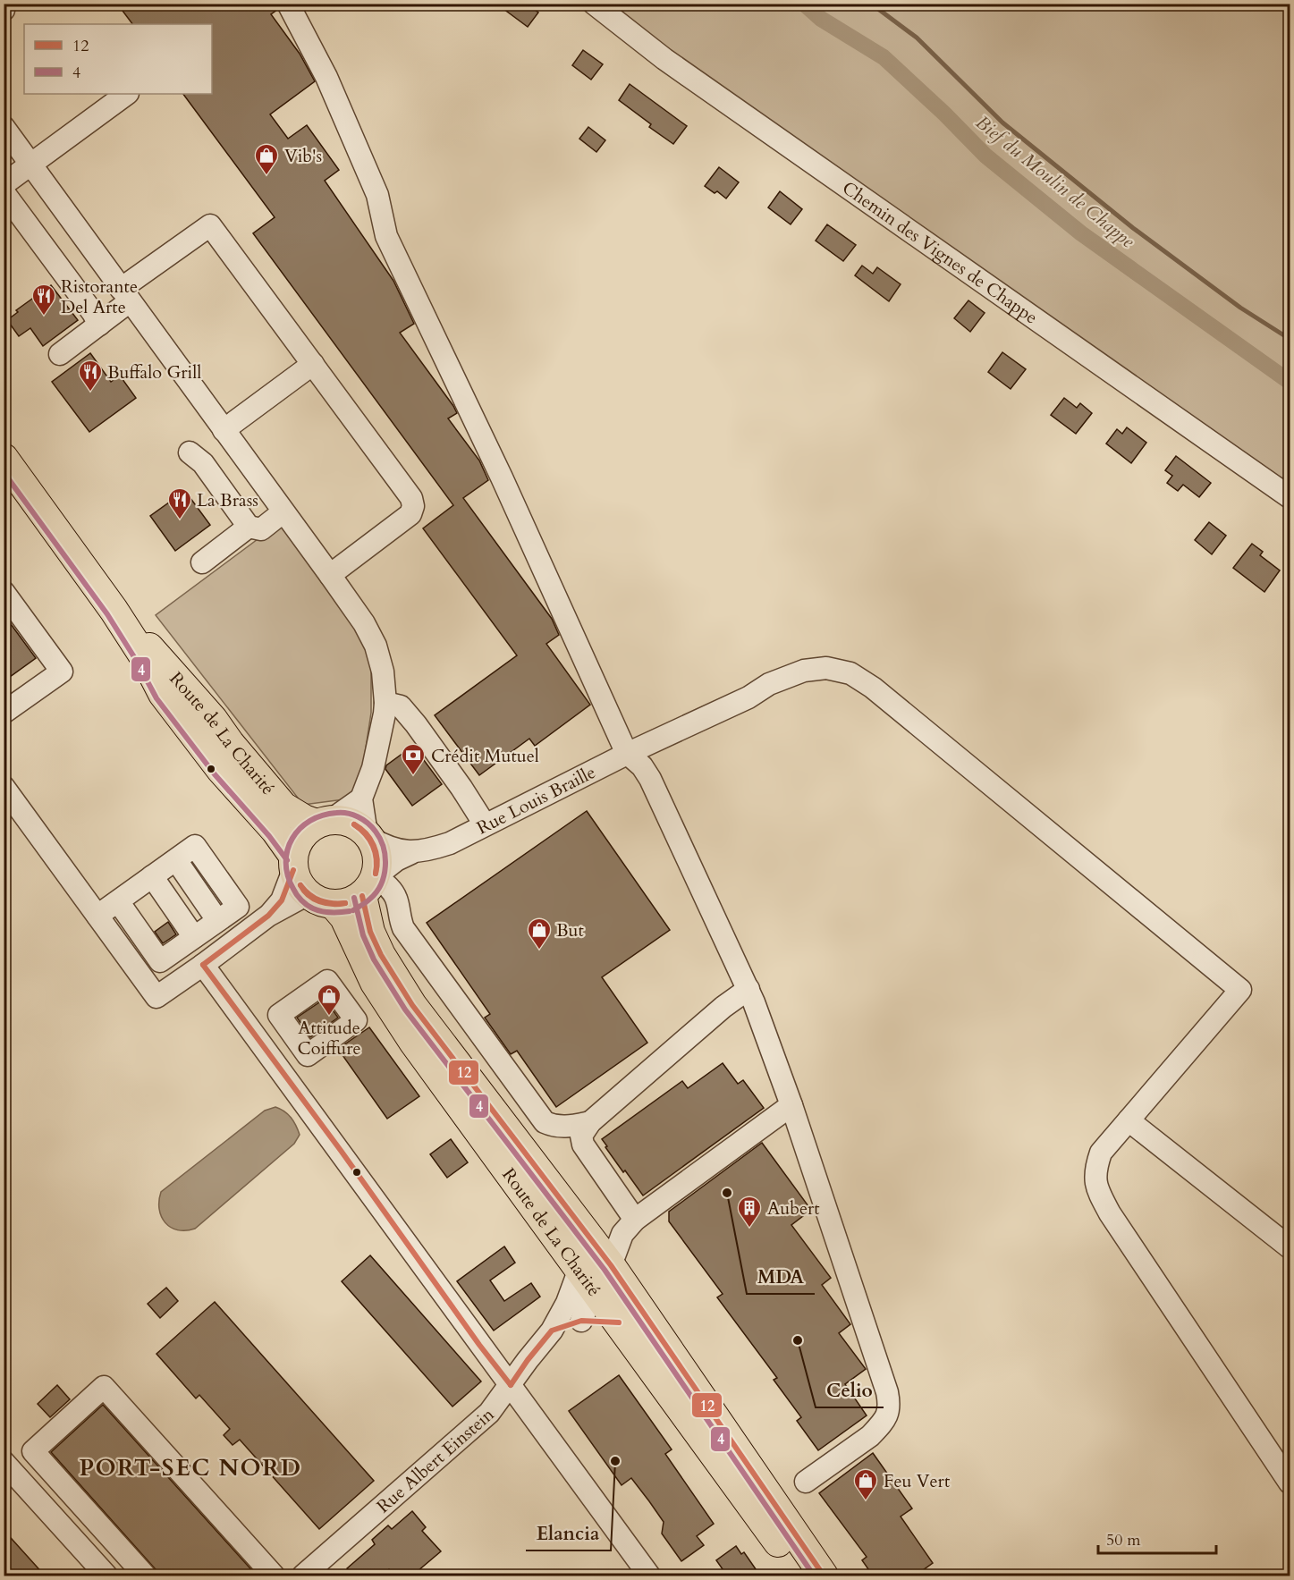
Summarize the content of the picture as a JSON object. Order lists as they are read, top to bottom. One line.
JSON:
{"streets":{"main road":["Route de La Charité"],"street":["Chemin des Vignes de Chappe","Rue Louis Braille","Rue Albert Einstein"]},"crossings":[["Route de La Charité","Rue Louis Braille"],["Route de La Charité","Rue Albert Einstein"]],"districts":["PORT-SEC NORD"],"water":["Bief du Moulin de Chappe"],"places":{"shop":["Vib's","But","Attitude Coiffure","Feu Vert"],"restaurant":["Ristorante Del Arte","Buffalo Grill","La Brass"],"bank":["Crédit Mutuel"],"other":["MDA","Celio","Elancia"],"building":["Aubert"]},"lines":["transit line 4","transit line 12"],"legend":["12","4"],"scale_bar":"50 m"}
